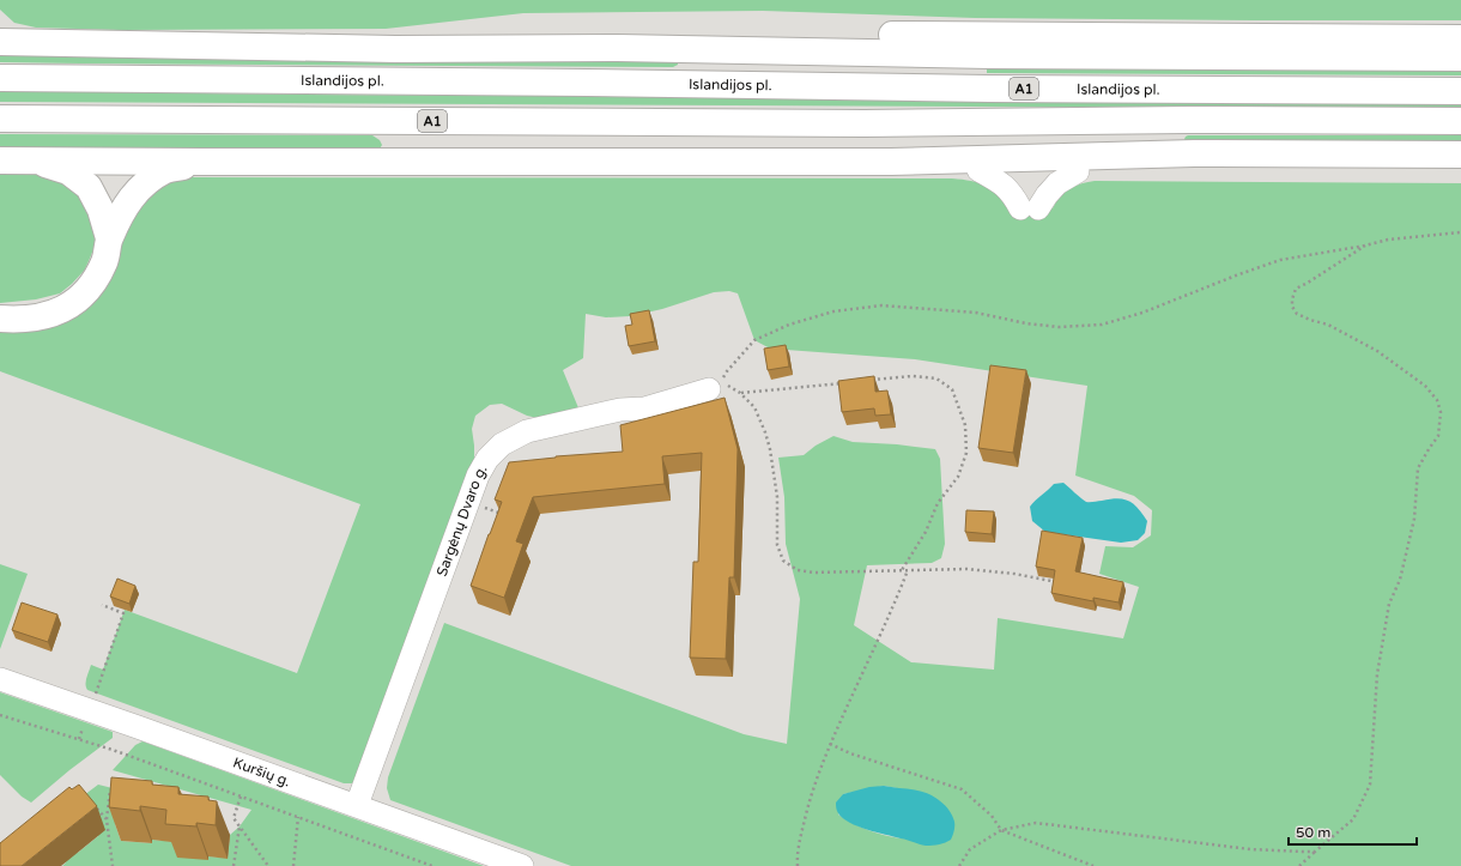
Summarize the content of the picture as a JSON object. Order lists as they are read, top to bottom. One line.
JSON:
{"streets":{"highway":["Islandijos pl.","A1"],"street":["Sargėnų Dvaro g.","Kuršių g."]},"crossings":[["Sargėnų Dvaro g.","Kuršių g."]],"scale_bar":"50 m"}
